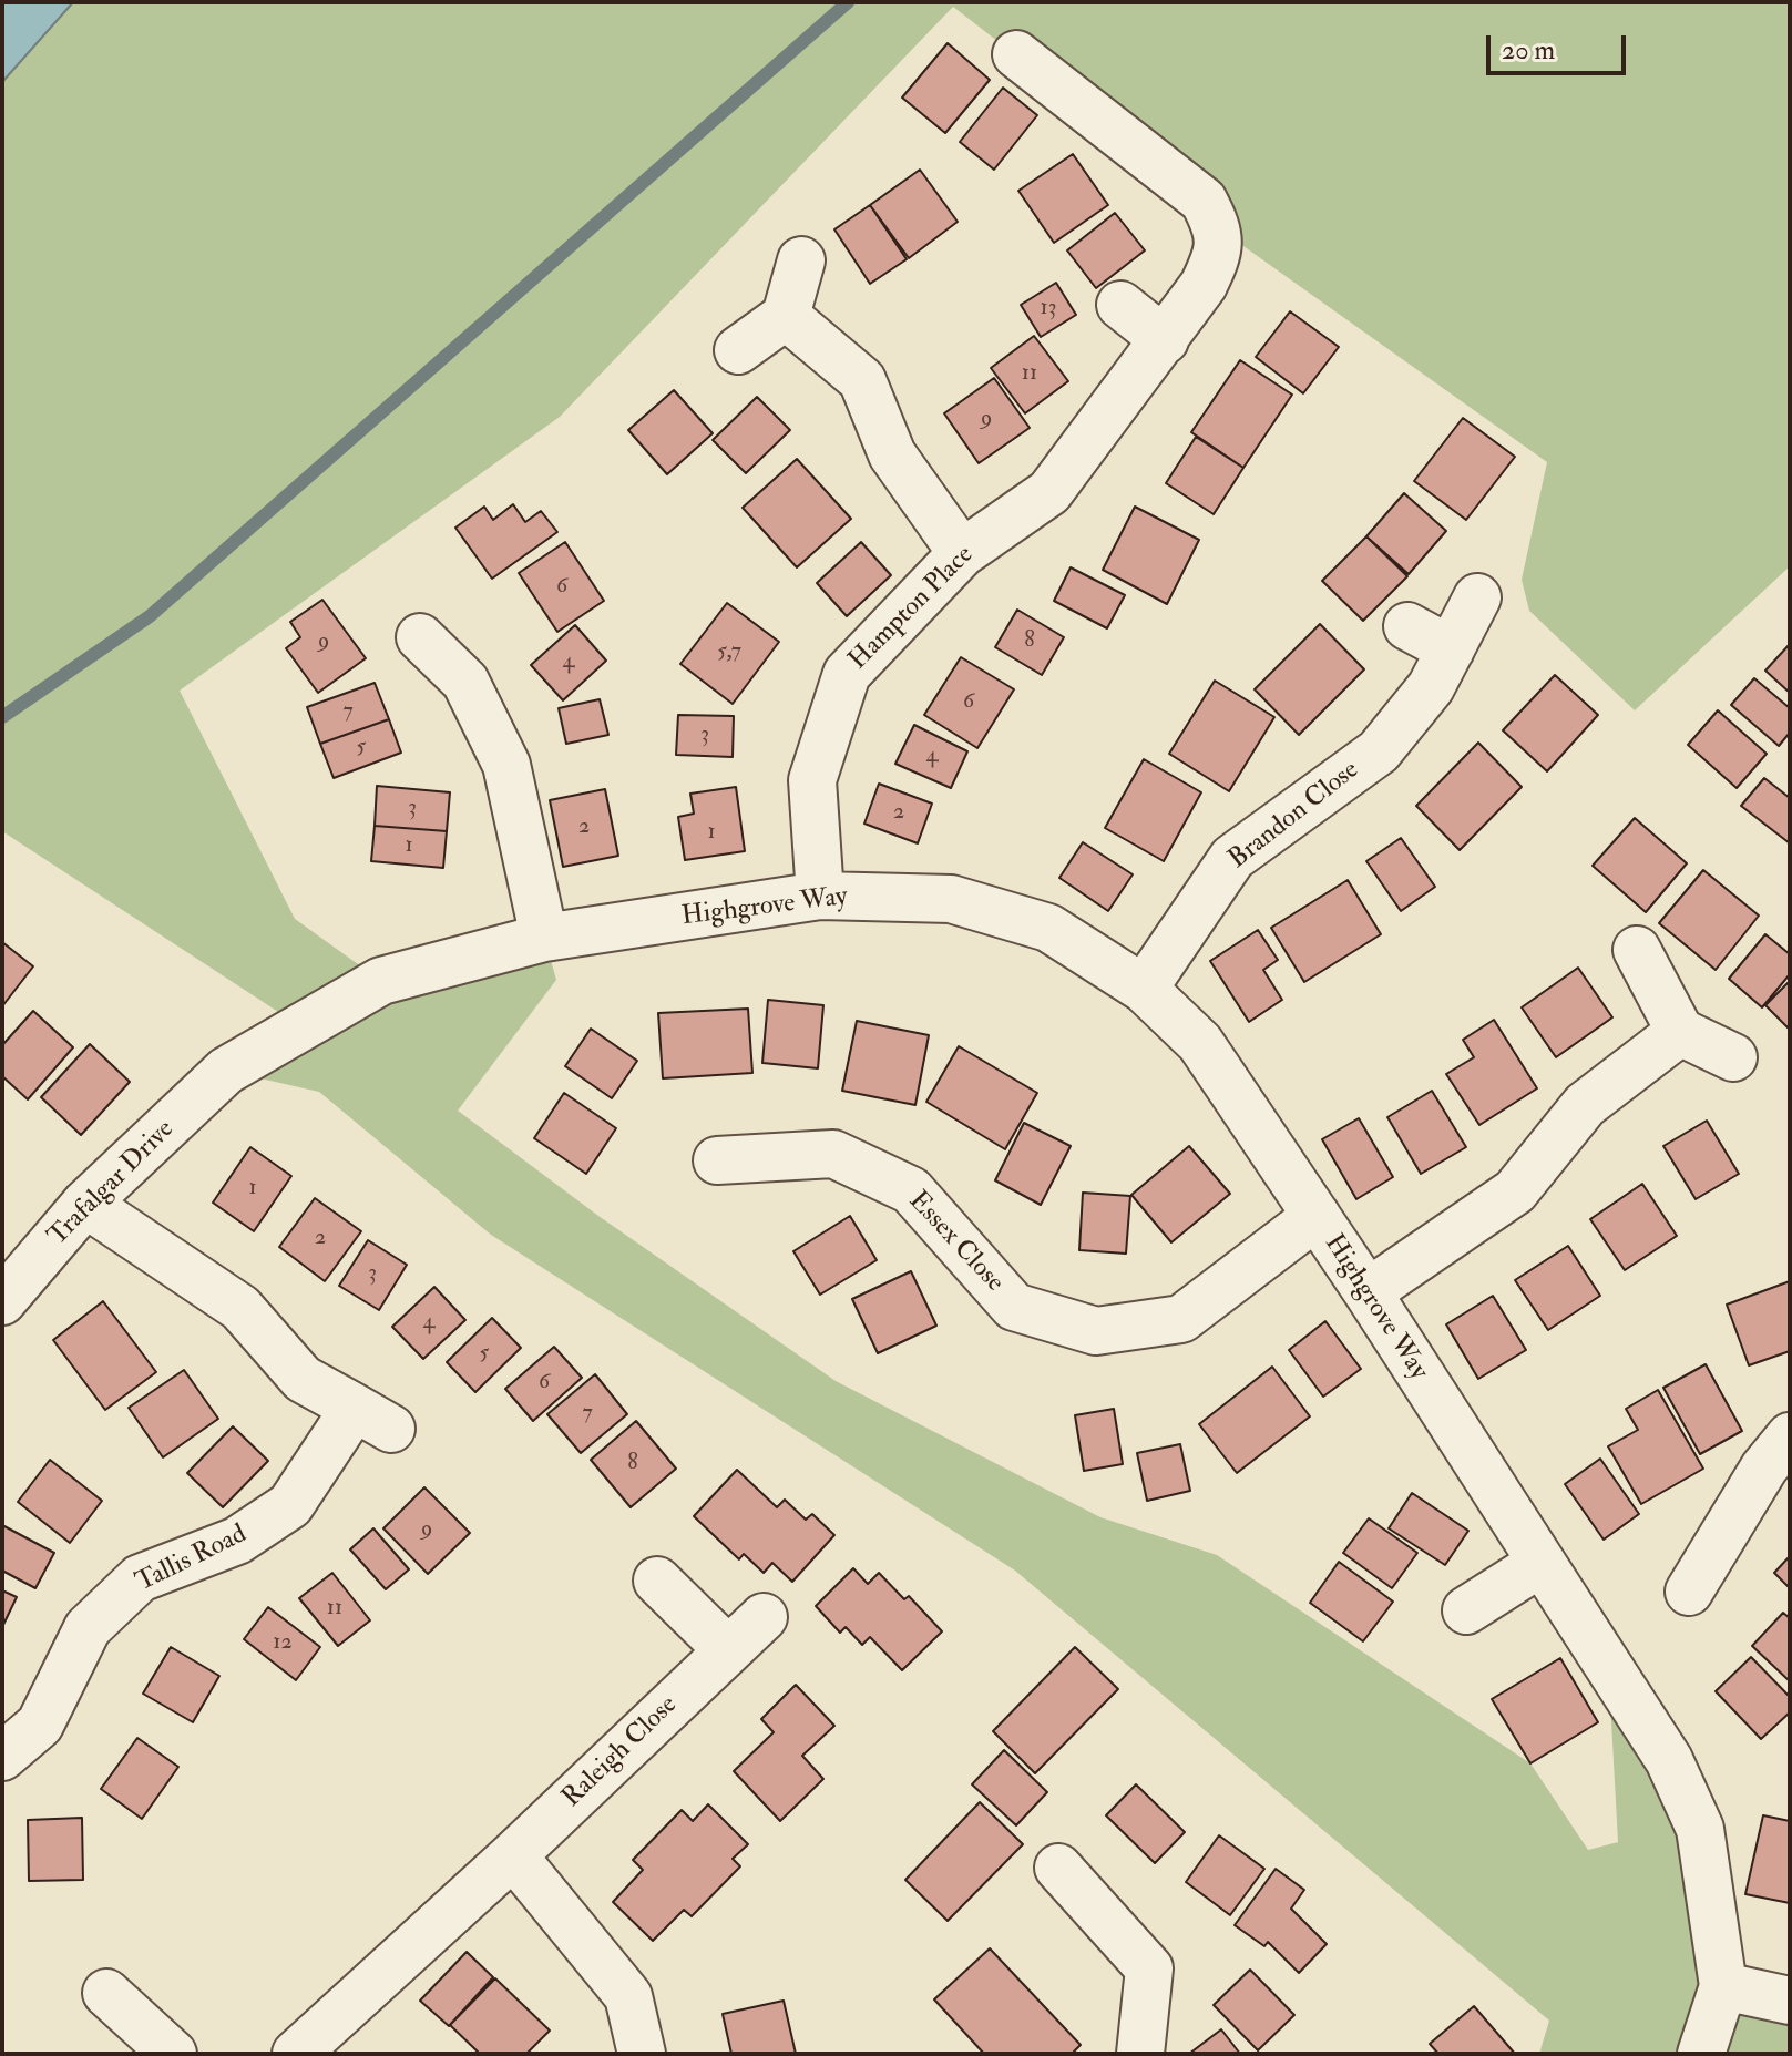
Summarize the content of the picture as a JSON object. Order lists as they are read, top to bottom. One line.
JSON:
{"streets":{"street":["Hampton Place","Brandon Close","Highgrove Way","Trafalgar Drive","Essex Close","Tallis Road","Raleigh Close"]},"crossings":[["Hampton Place","Highgrove Way"],["Brandon Close","Highgrove Way"],["Highgrove Way","Trafalgar Drive"],["Highgrove Way","Essex Close"],["Trafalgar Drive","Tallis Road"]],"house_numbers":["13","11","9","6","8","9","5,7","4","6","7","3","5","4","3","2","2","1","1","1","2","3","4","5","6","7","8","9","11","12"],"scale_bar":"20 m"}
